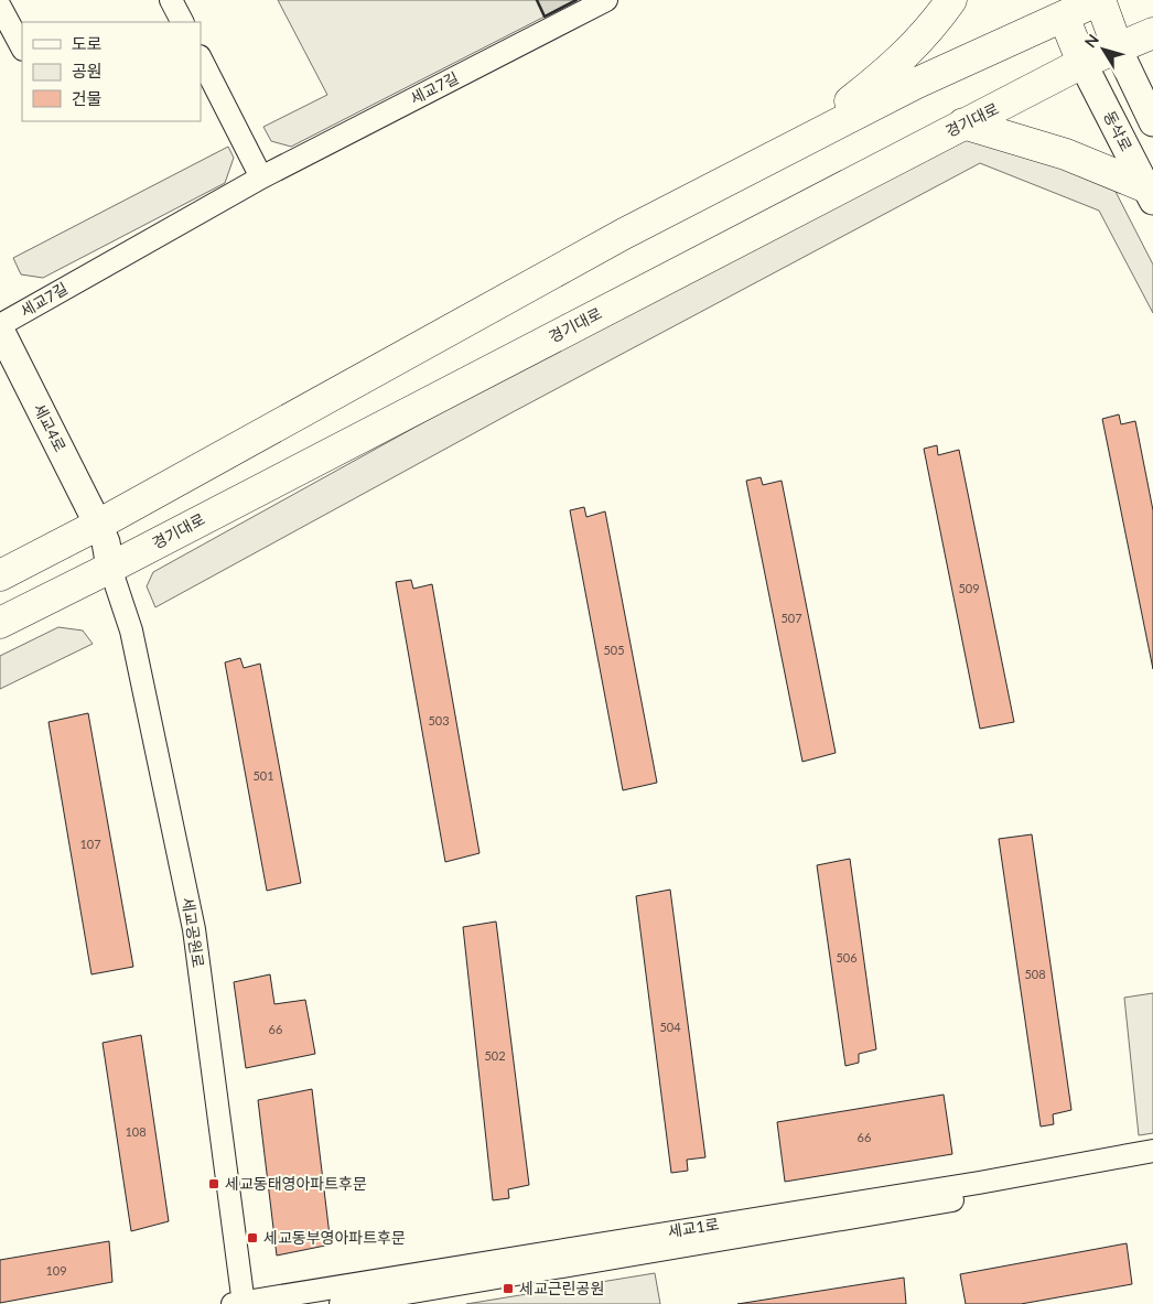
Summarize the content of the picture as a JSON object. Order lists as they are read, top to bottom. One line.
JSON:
{"streets":{"main road":["경기대로"],"street":["세교7길","동삭로","세교4로","세교공원로","세교1로"]},"crossings":[["경기대로","동삭로"],["경기대로","세교4로"],["경기대로","세교공원로"],["세교4로","세교공원로"],["세교공원로","세교1로"]],"places":{"transit":["세교동태영아파트후문","세교동부영아파트후문","세교근린공원"]},"house_numbers":["509","507","505","503","501","107","506","508","504","66","502","108","66","109"],"legend":["도로","공원","건물"],"north":"top left"}
